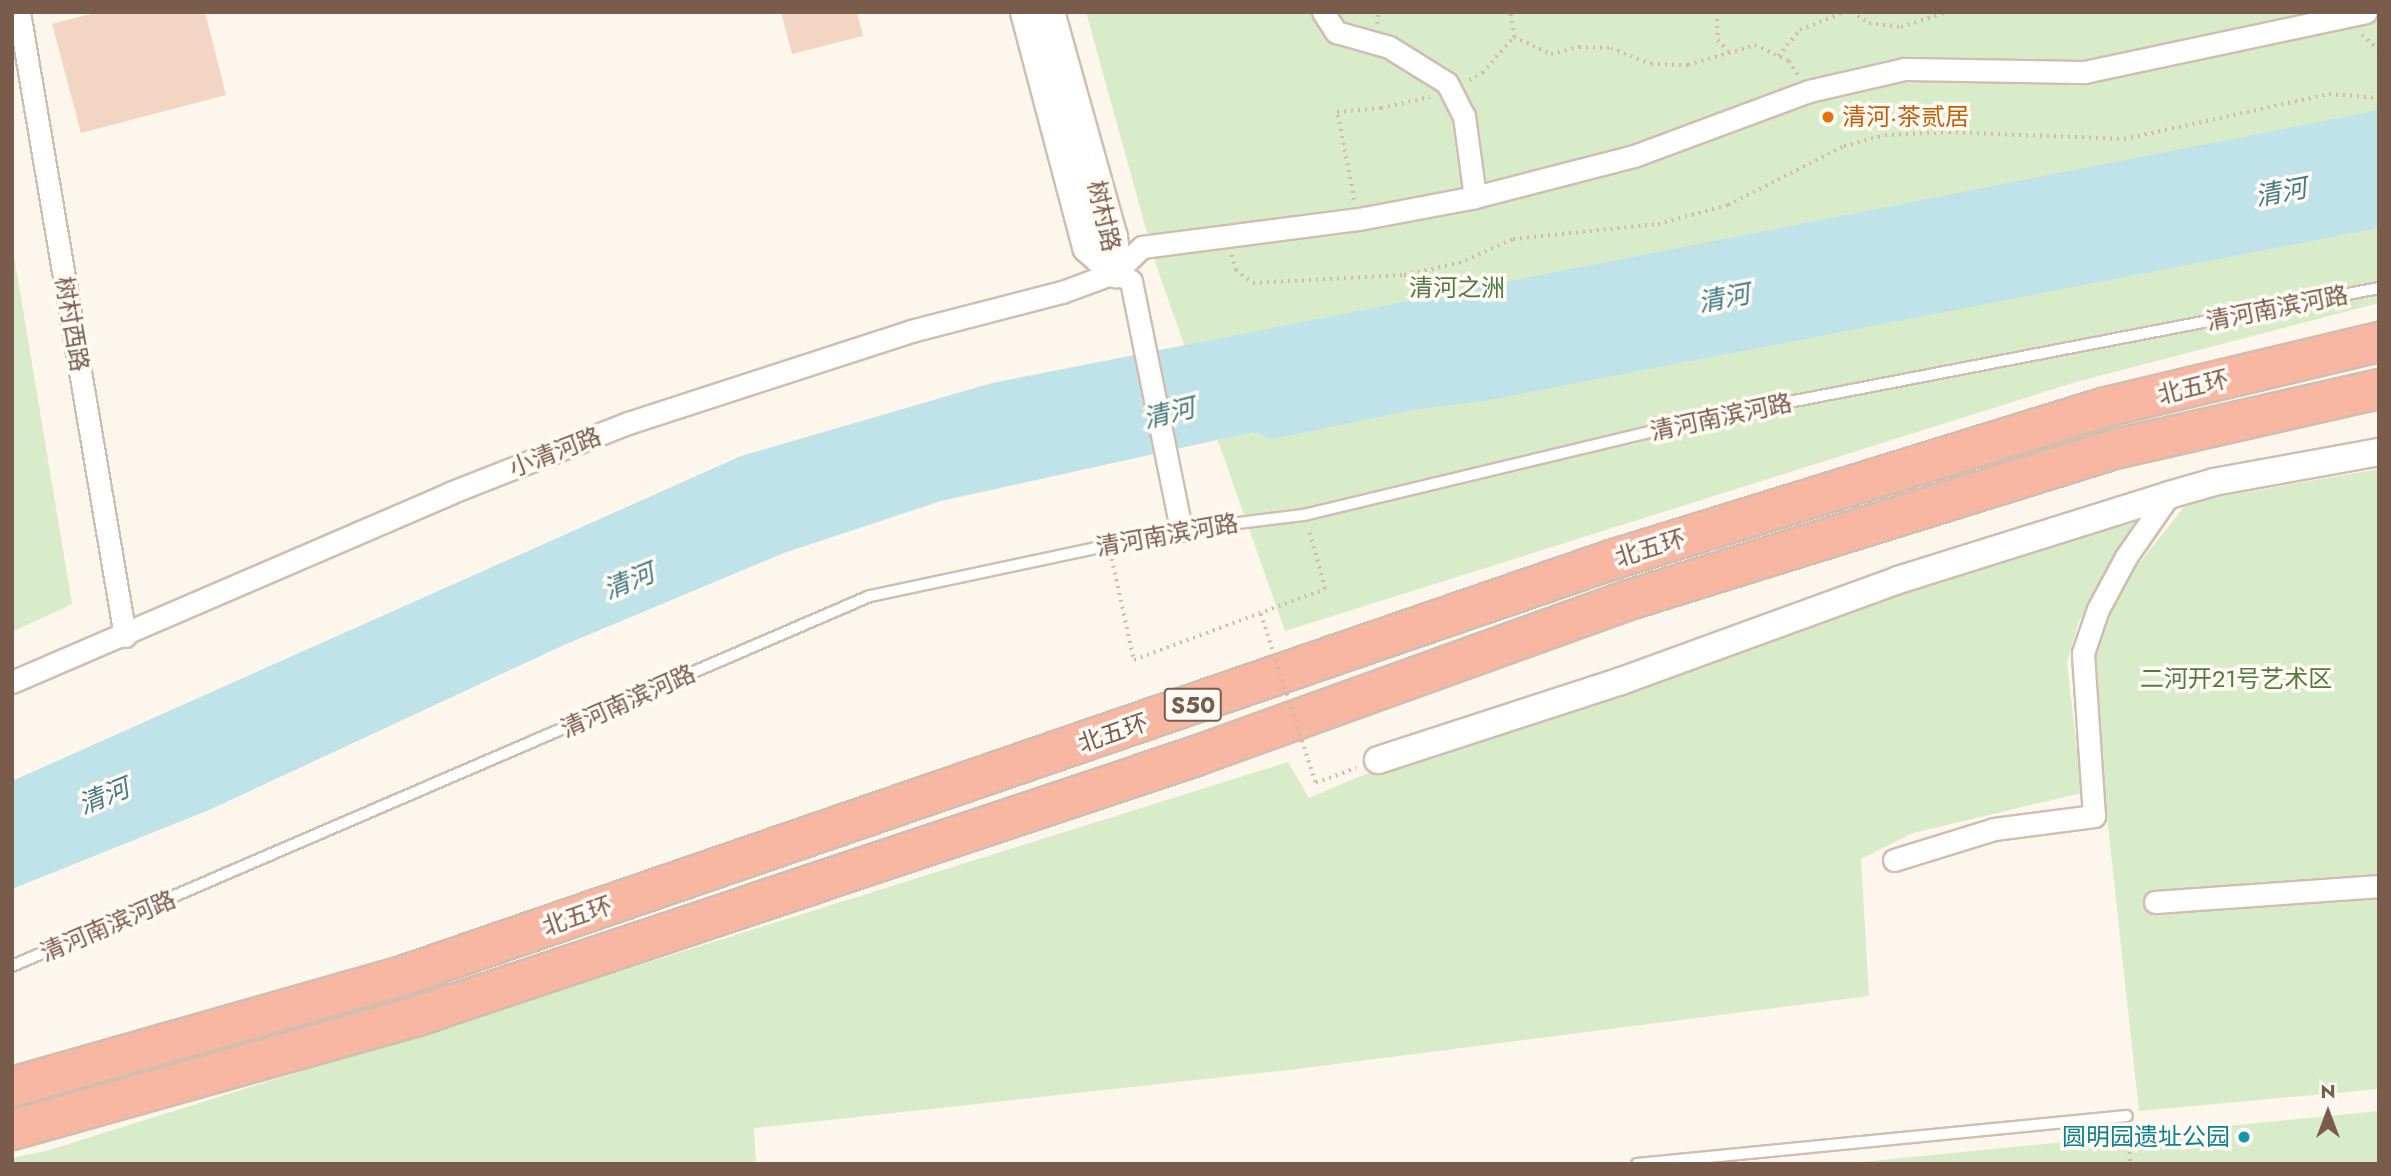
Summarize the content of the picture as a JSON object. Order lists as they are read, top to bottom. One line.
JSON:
{"streets":{"highway":["北五环","S50"],"main road":["树村路"],"street":["树村西路","小清河路"],"lane":["清河南滨河路"]},"crossings":[["树村路","小清河路"],["树村西路","小清河路"]],"water":["清河"],"parks":["清河之洲","二河开21号艺术区"],"places":["清河·茶贰居","圆明园遗址公园"],"north":"top"}
